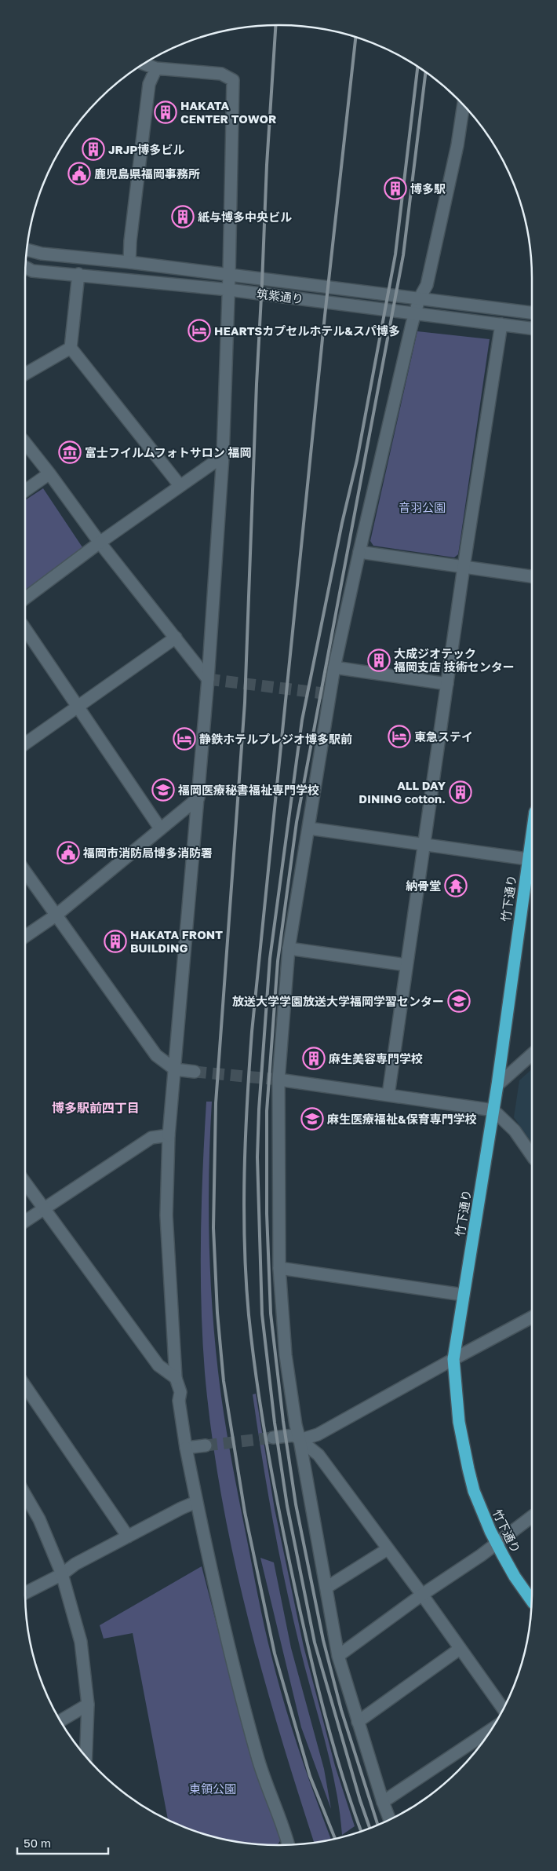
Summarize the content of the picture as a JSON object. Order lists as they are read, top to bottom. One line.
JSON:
{"streets":{"highway":["竹下通り"],"street":["筑紫通り"]},"districts":["博多駅前四丁目"],"parks":["音羽公園","東領公園"],"places":{"building":["HAKATA CENTER TOWOR","JRJP博多ビル","博多駅","紙与博多中央ビル","大成ジオテック 福岡支店 技術センター","ALL DAY DINING cotton.","HAKATA FRONT BUILDING","麻生美容専門学校"],"public building":["鹿児島県福岡事務所","福岡市消防局博多消防署"],"hotel":["HEARTSカプセルホテル&スパ博多","東急ステイ","静鉄ホテルプレジオ博多駅前"],"museum":["富士フイルムフォトサロン 福岡"],"school or university":["福岡医療秘書福祉専門学校","放送大学学園放送大学福岡学習センター","麻生医療福祉&保育専門学校"],"temple":["納骨堂"]},"scale_bar":"50 m"}
